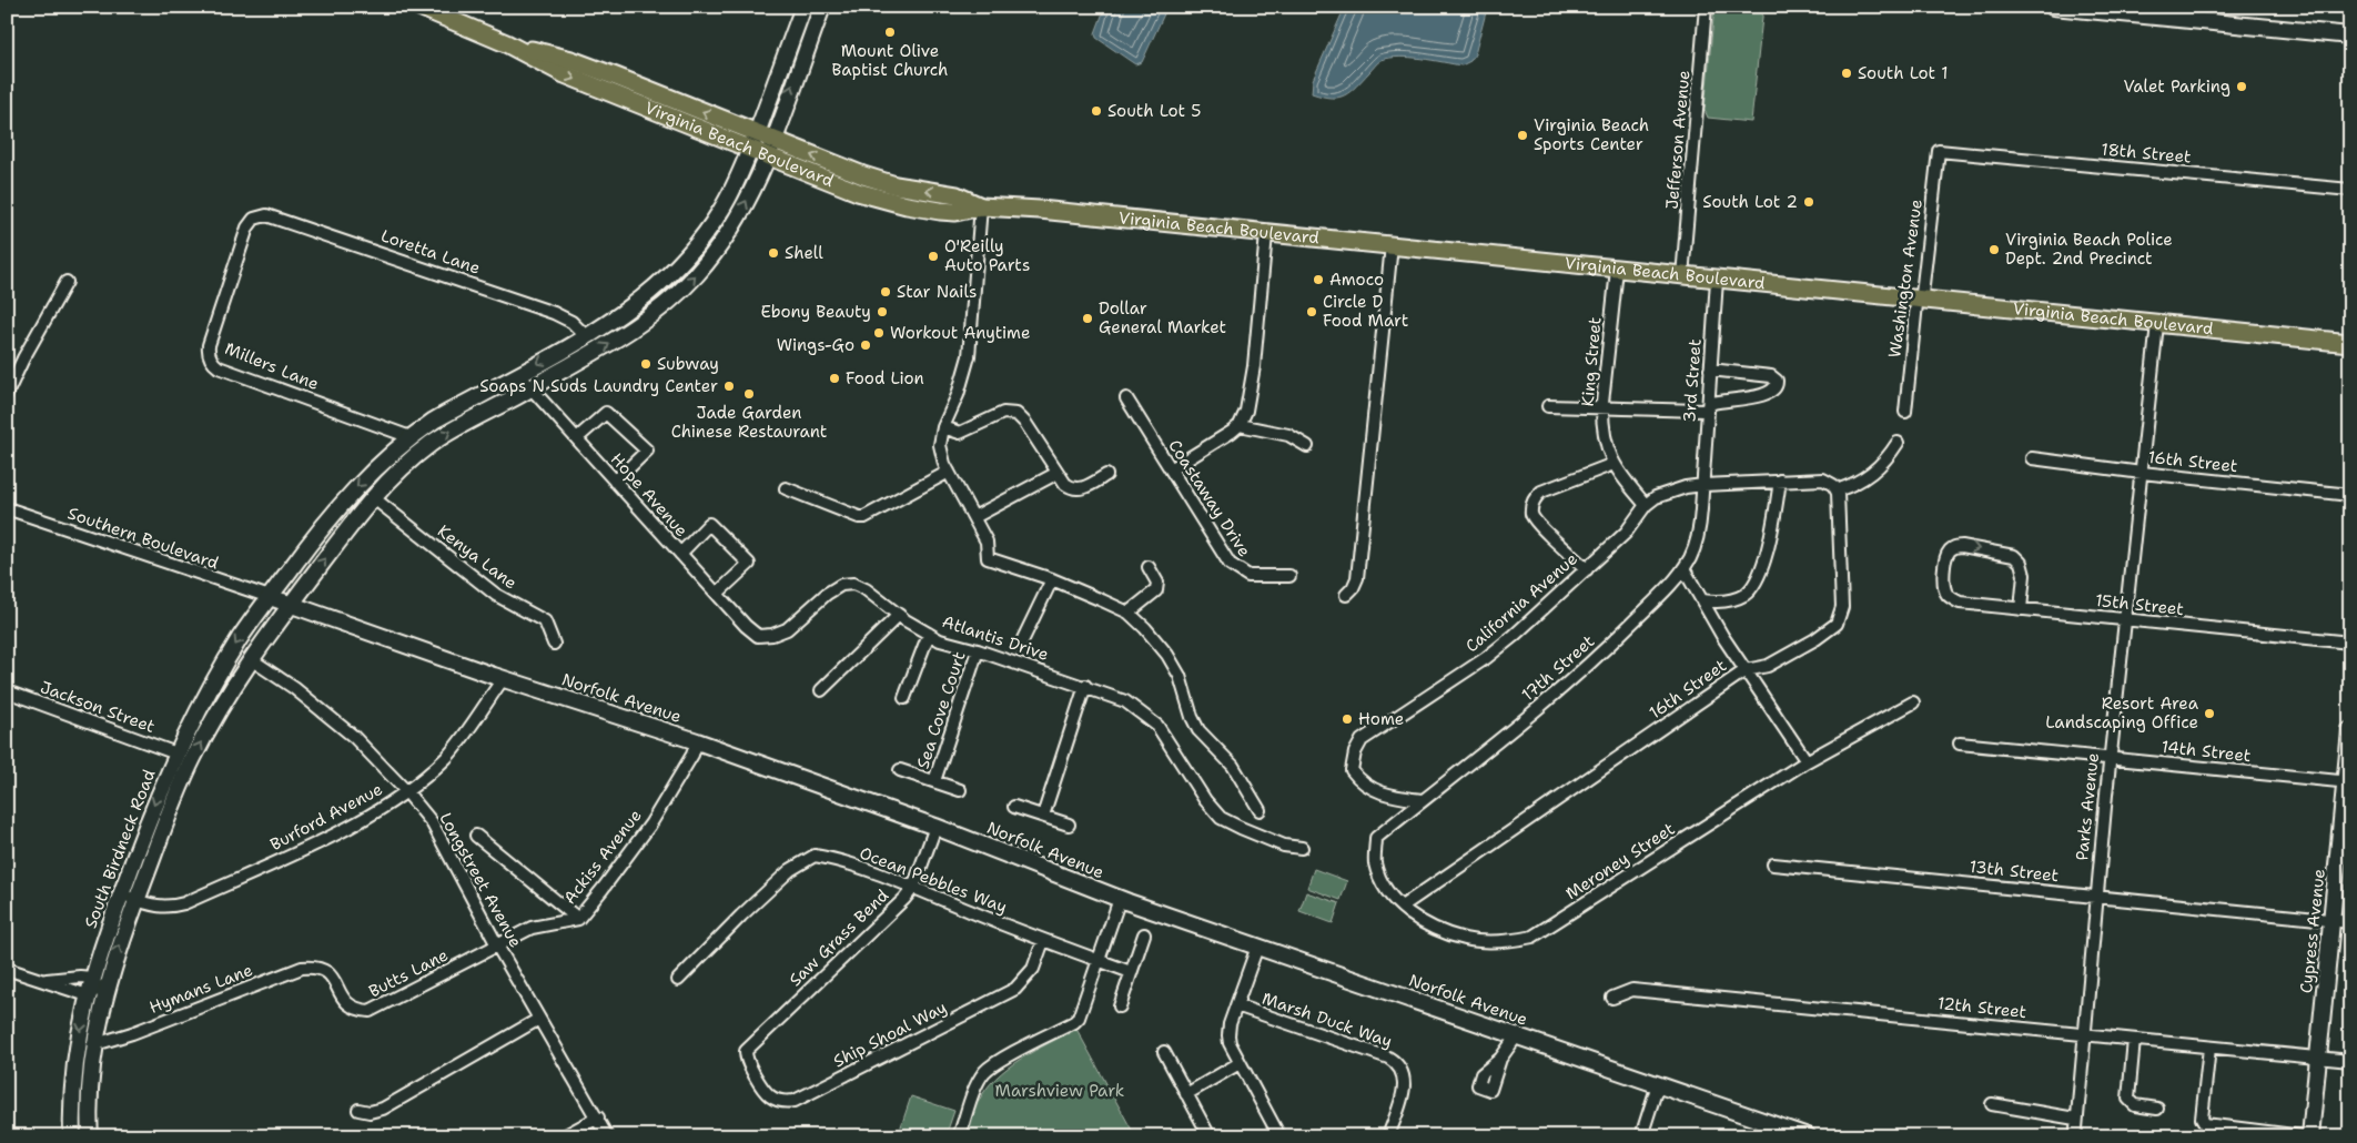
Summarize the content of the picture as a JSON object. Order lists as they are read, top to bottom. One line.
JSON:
{"streets":{"main road":["Virginia Beach Boulevard","Norfolk Avenue","South Birdneck Road","Cypress Avenue"],"street":["Jefferson Avenue","18th Street","Loretta Lane","Washington Avenue","King Street","Millers Lane","3rd Street","16th Street","Hope Avenue","Coastaway Drive","Southern Boulevard","Kenya Lane","California Avenue","15th Street","Atlantis Drive","17th Street","Jackson Street","Sea Cove Court","14th Street","Parks Avenue","Burford Avenue","Ackiss Avenue","Meroney Street","13th Street","Longstreet Avenue","Ocean Pebbles Way","Saw Grass Bend","Butts Lane","Hymans Lane","12th Street","Marsh Duck Way","Ship Shoal Way"]},"crossings":[["Jefferson Avenue","Virginia Beach Boulevard"],["Virginia Beach Boulevard","Washington Avenue"],["Virginia Beach Boulevard","King Street"],["Virginia Beach Boulevard","3rd Street"],["Virginia Beach Boulevard","Parks Avenue"],["Virginia Beach Boulevard","South Birdneck Road"],["18th Street","Washington Avenue"],["Loretta Lane","Millers Lane"],["Loretta Lane","South Birdneck Road"],["King Street","California Avenue"],["Millers Lane","South Birdneck Road"],["3rd Street","17th Street"],["16th Street","Parks Avenue"],["16th Street","Meroney Street"],["Hope Avenue","Atlantis Drive"],["Hope Avenue","South Birdneck Road"],["Southern Boulevard","Norfolk Avenue"],["Southern Boulevard","South Birdneck Road"],["Kenya Lane","South Birdneck Road"],["California Avenue","17th Street"],["15th Street","Parks Avenue"],["Atlantis Drive","Sea Cove Court"],["17th Street","Meroney Street"],["Norfolk Avenue","Burford Avenue"],["Norfolk Avenue","South Birdneck Road"],["Norfolk Avenue","Ackiss Avenue"],["Norfolk Avenue","Saw Grass Bend"],["Jackson Street","South Birdneck Road"],["14th Street","Parks Avenue"],["14th Street","Cypress Avenue"],["Parks Avenue","13th Street"],["Parks Avenue","12th Street"],["Burford Avenue","South Birdneck Road"],["Burford Avenue","Longstreet Avenue"],["South Birdneck Road","Longstreet Avenue"],["South Birdneck Road","Hymans Lane"],["Ackiss Avenue","Longstreet Avenue"],["Ackiss Avenue","Butts Lane"],["13th Street","Cypress Avenue"],["Longstreet Avenue","Butts Lane"],["Ocean Pebbles Way","Saw Grass Bend"],["Ocean Pebbles Way","Ship Shoal Way"],["Cypress Avenue","12th Street"],["Saw Grass Bend","Ship Shoal Way"],["Butts Lane","Hymans Lane"]],"parks":["Marshview Park"],"places":["Mount Olive Baptist Church","South Lot 1","Valet Parking","South Lot 5","Virginia Beach Sports Center","South Lot 2","Virginia Beach Police Dept. 2nd Precinct","Shell","O'Reilly Auto Parts","Amoco","Star Nails","Ebony Beauty","Circle D Food Mart","Dollar General Market","Workout Anytime","Wings-Go","Subway","Food Lion","Soaps N Suds Laundry Center","Jade Garden Chinese Restaurant","Resort Area Landscaping Office","Home"]}
